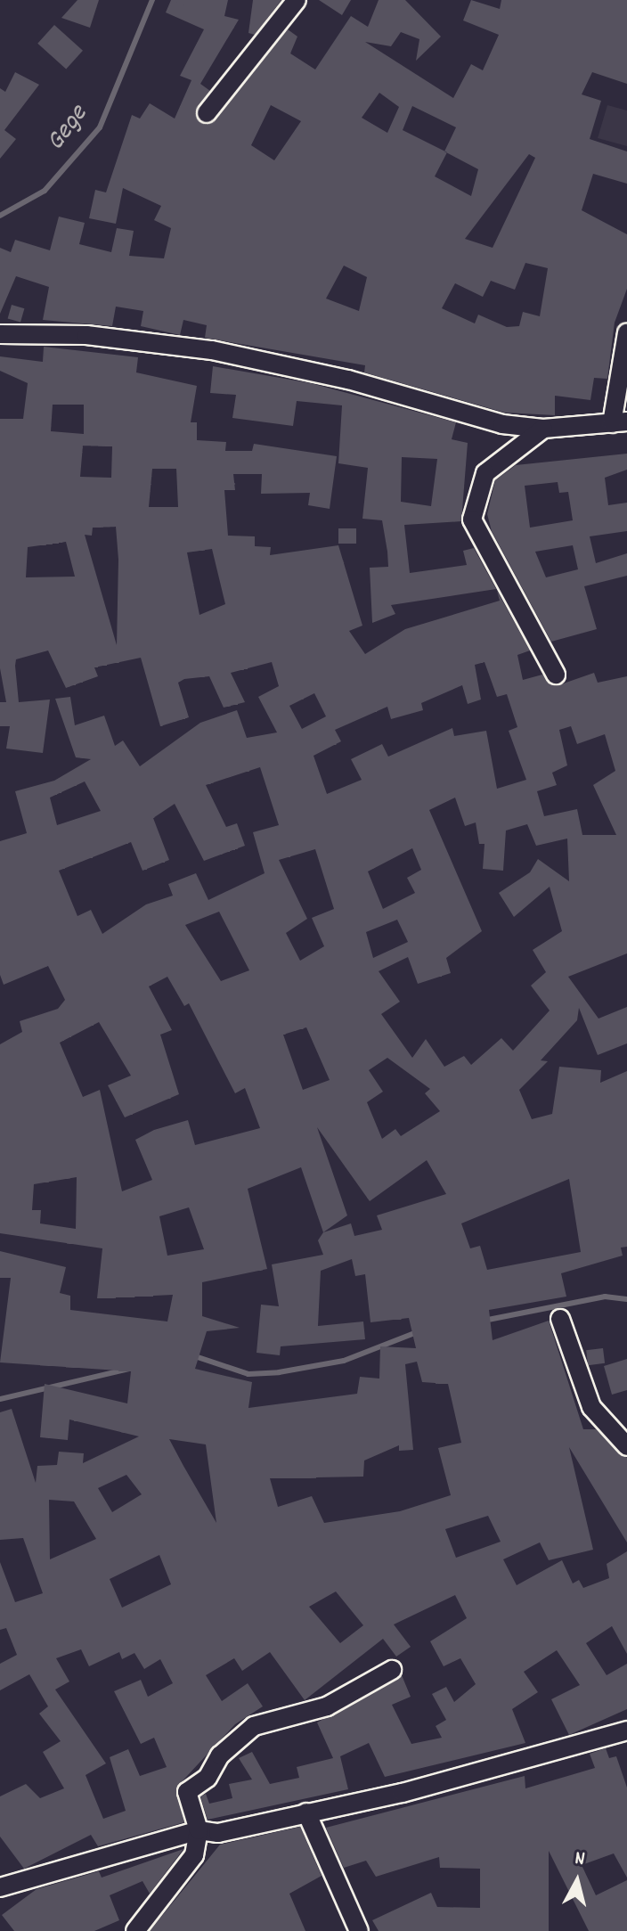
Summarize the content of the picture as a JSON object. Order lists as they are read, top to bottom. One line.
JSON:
{"water":["Gege"],"north":"top"}
